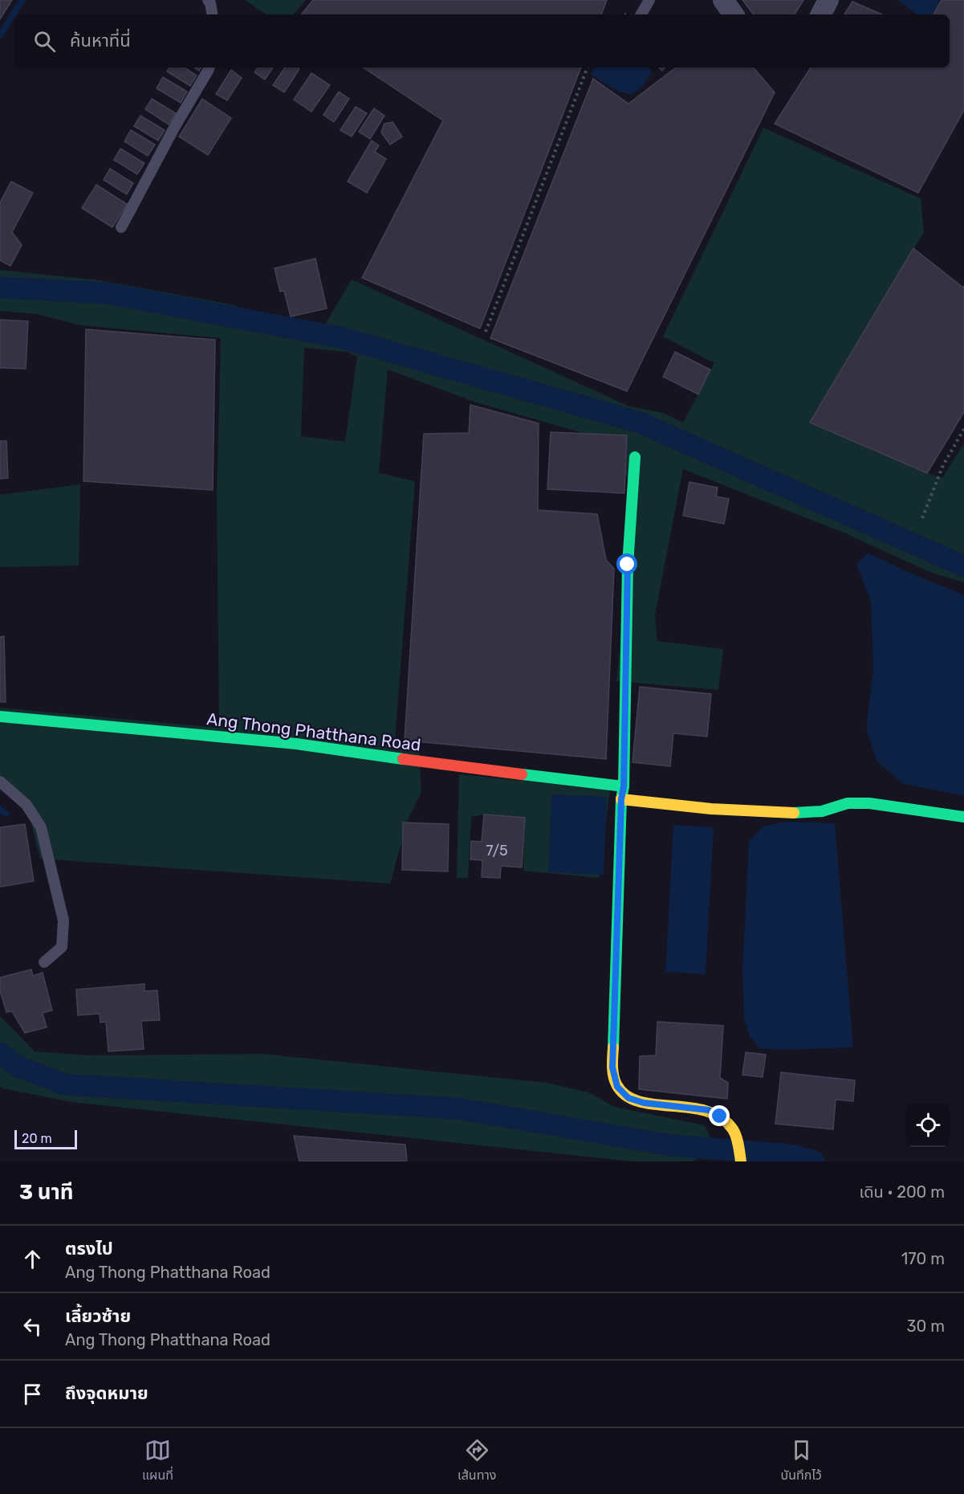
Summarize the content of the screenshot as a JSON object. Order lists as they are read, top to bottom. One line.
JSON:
{"streets":{"street":["Ang Thong Phatthana Road"]},"house_numbers":["7/5"],"scale_bar":"20 m","page":{"search":"ค้นหาที่นี่","scale":"20 m","heading":["3 นาที","เดิน · 200 m"],"list":[["ตรงไป","Ang Thong Phatthana Road","170 m"],["เลี้ยวซ้าย","Ang Thong Phatthana Road","30 m"],"ถึงจุดหมาย"],"nav":["แผนที่","เส้นทาง","บันทึกไว้"]}}
